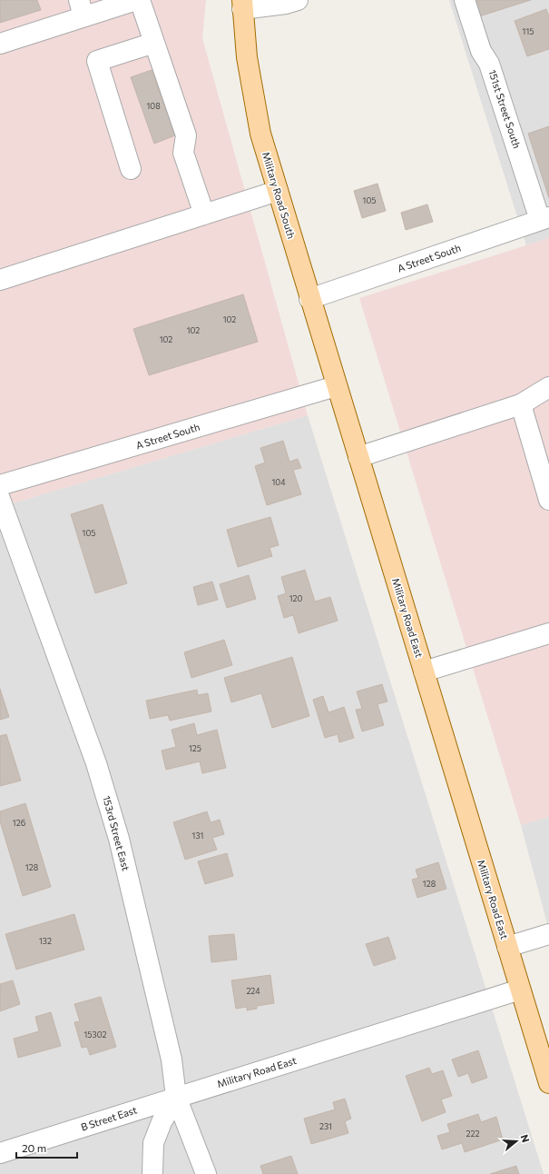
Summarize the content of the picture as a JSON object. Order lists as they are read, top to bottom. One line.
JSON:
{"streets":{"main road":["Military Road South","Military Road East"],"street":["151st Street South","A Street South","153rd Street East","B Street East"]},"crossings":[["151st Street South","A Street South"],["Military Road South","A Street South"],["Military Road South","Military Road East"],["A Street South","Military Road East"],["Military Road East","153rd Street East"],["Military Road East","B Street East"],["153rd Street East","B Street East"]],"house_numbers":["115","108","105","102","102","102","104","105","120","125","126","131","128","128","132","224","15302","231","222"],"scale_bar":"20 m","north":"right"}
